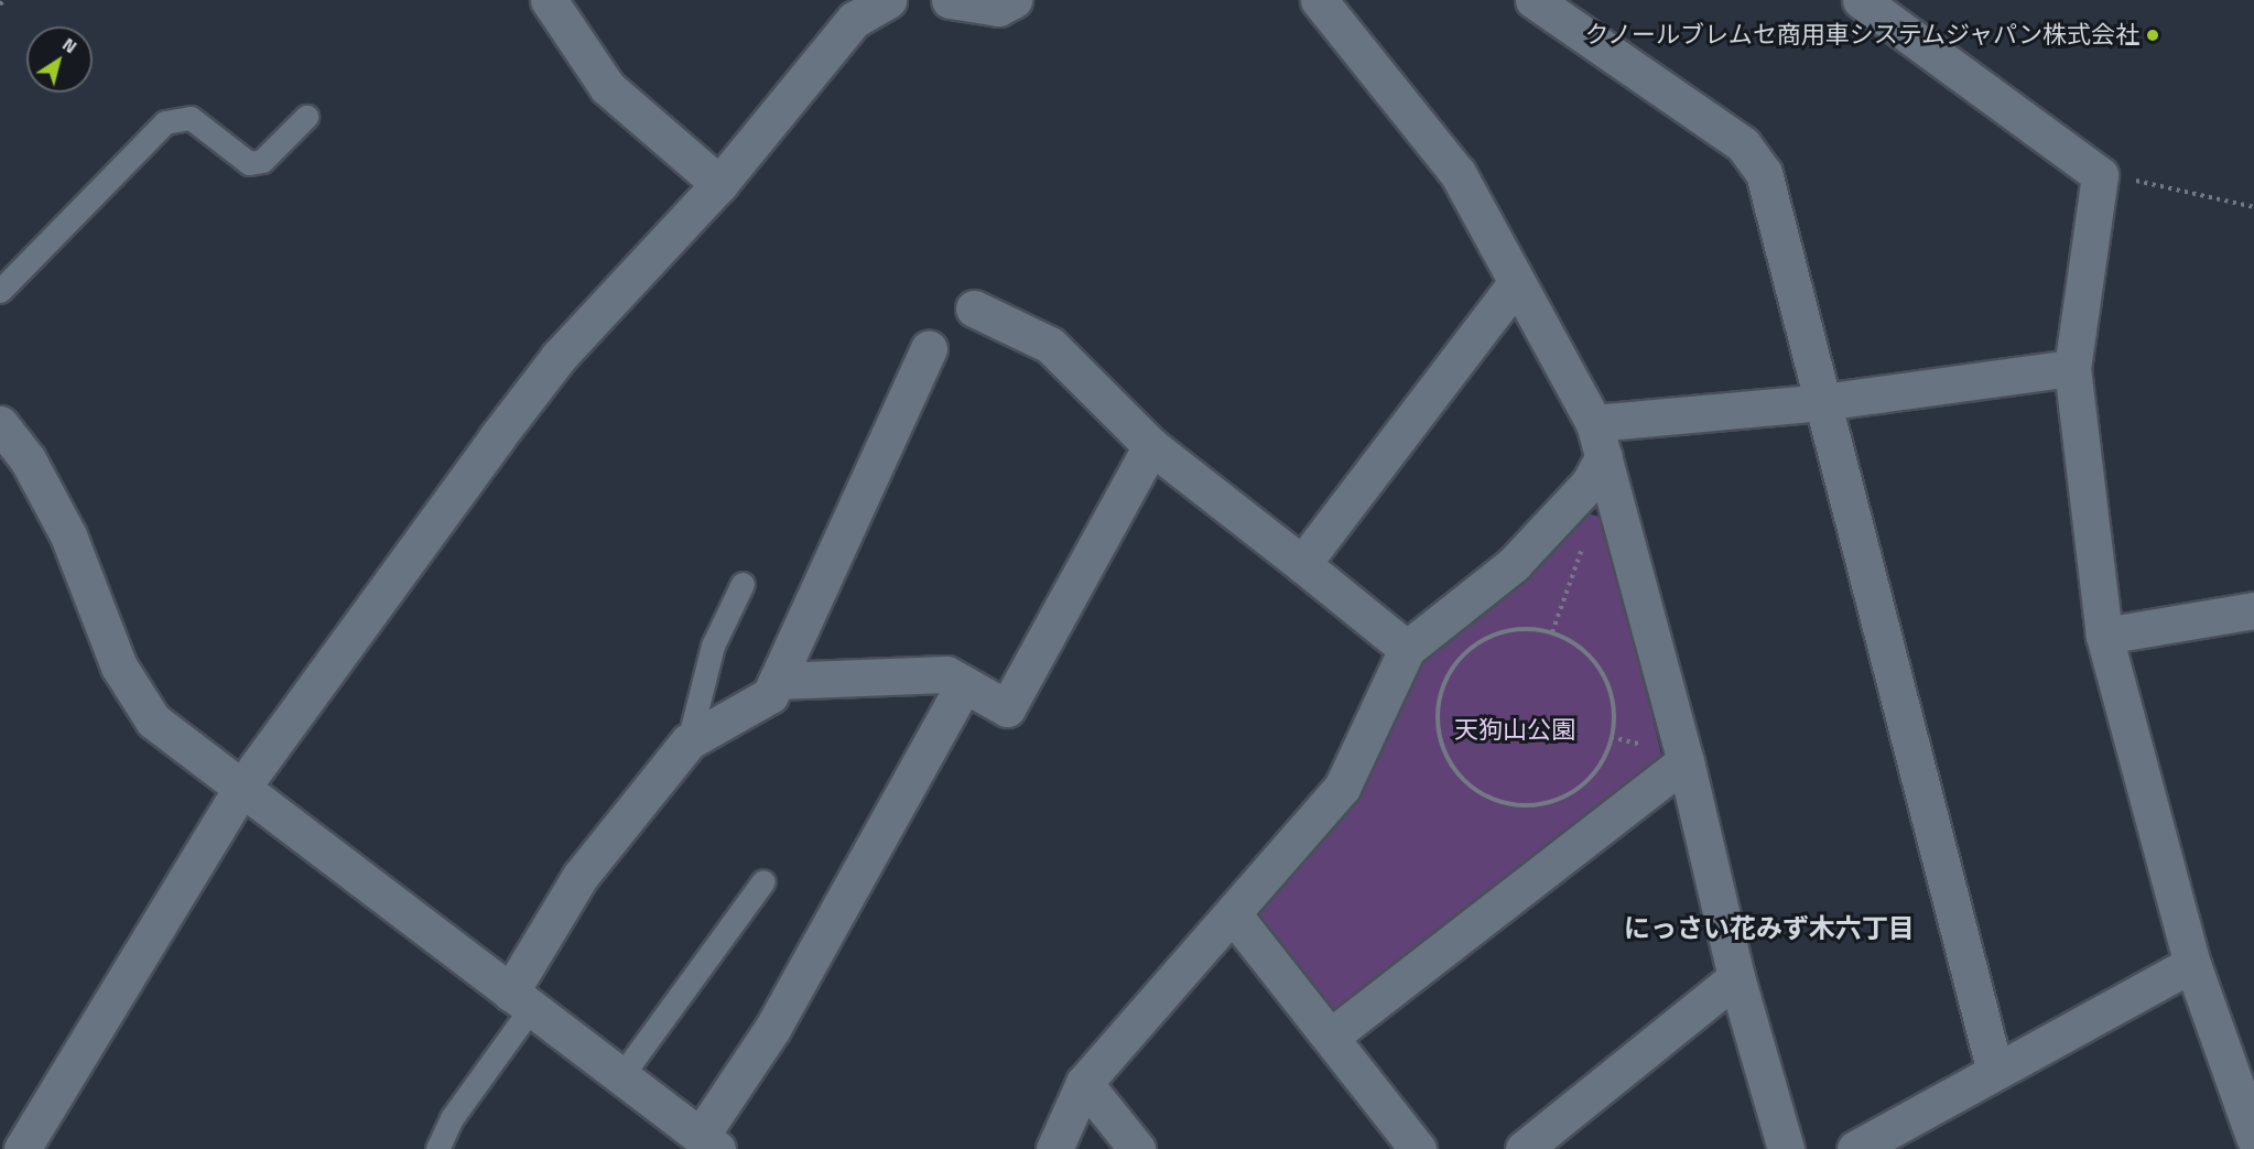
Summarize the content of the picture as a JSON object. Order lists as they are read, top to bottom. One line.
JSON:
{"districts":["にっさい花みず木六丁目"],"parks":["天狗山公園"],"places":["クノールブレムセ商用車システムジャパン株式会社"],"north":"top right"}
